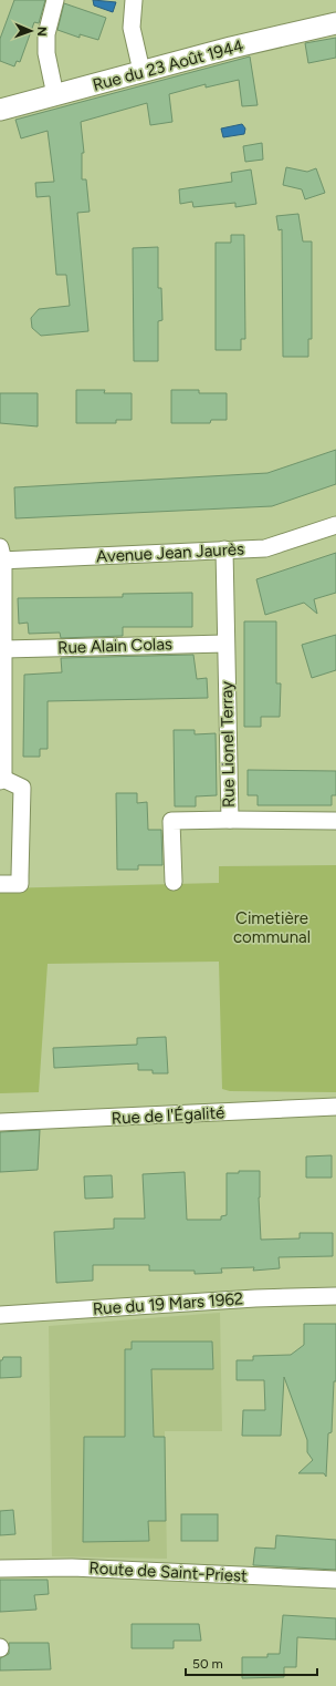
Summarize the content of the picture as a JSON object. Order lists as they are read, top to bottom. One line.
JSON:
{"streets":{"main road":["Rue du 23 Août 1944"],"street":["Avenue Jean Jaurès","Rue Alain Colas","Rue Lionel Terray","Rue de l'Égalité","Rue du 19 Mars 1962","Route de Saint-Priest"]},"crossings":[["Avenue Jean Jaurès","Rue Lionel Terray"],["Rue Alain Colas","Rue Lionel Terray"]],"parks":["Cimetière communal"],"scale_bar":"50 m","north":"right"}
